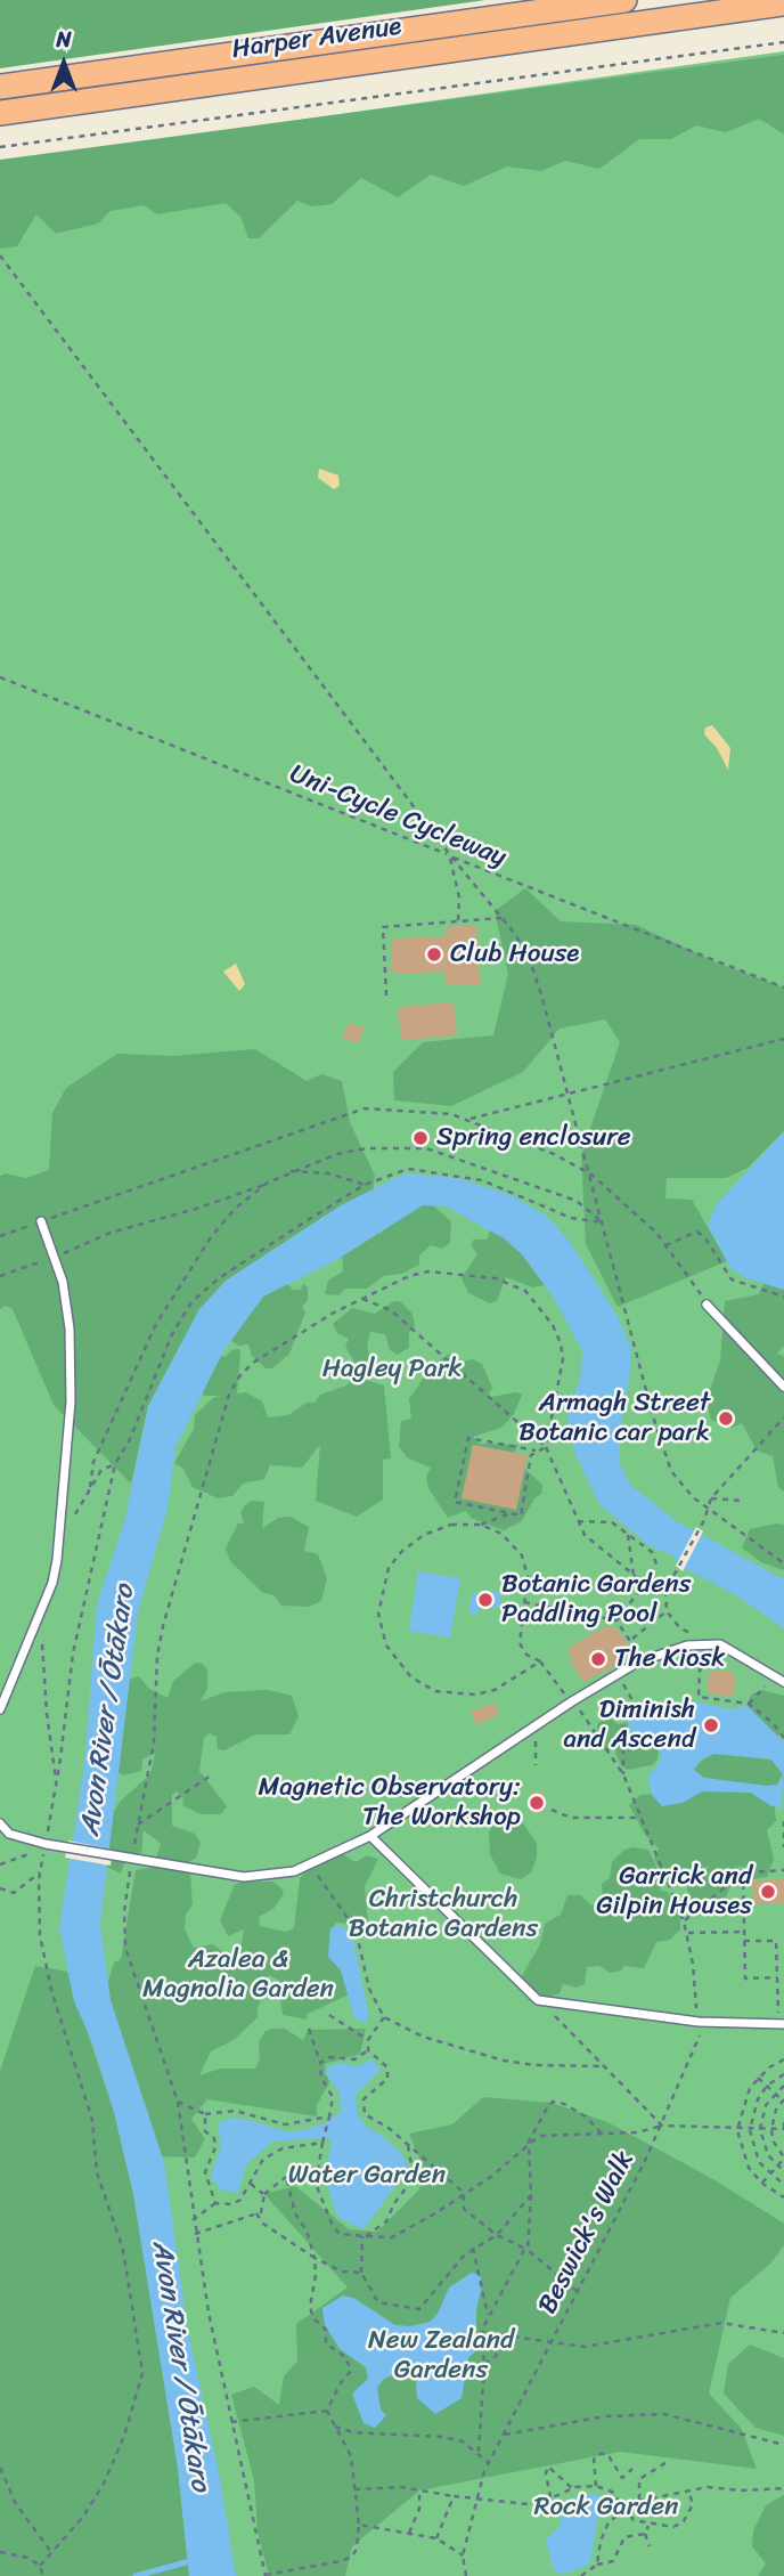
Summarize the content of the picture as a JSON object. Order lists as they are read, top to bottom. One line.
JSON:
{"streets":{"main road":["Harper Avenue"],"path":["Uni-Cycle Cycleway","Beswick's Walk"]},"water":["Avon River / Ōtākaro"],"parks":["Hagley Park","Christchurch Botanic Gardens","Azalea & Magnolia Garden","Water Garden","New Zealand Gardens","Rock Garden"],"places":["Club House","Spring enclosure","Armagh Street Botanic car park","Botanic Gardens Paddling Pool","The Kiosk","Diminish and Ascend","Magnetic Observatory: The Workshop","Garrick and Gilpin Houses"],"north":"top"}
